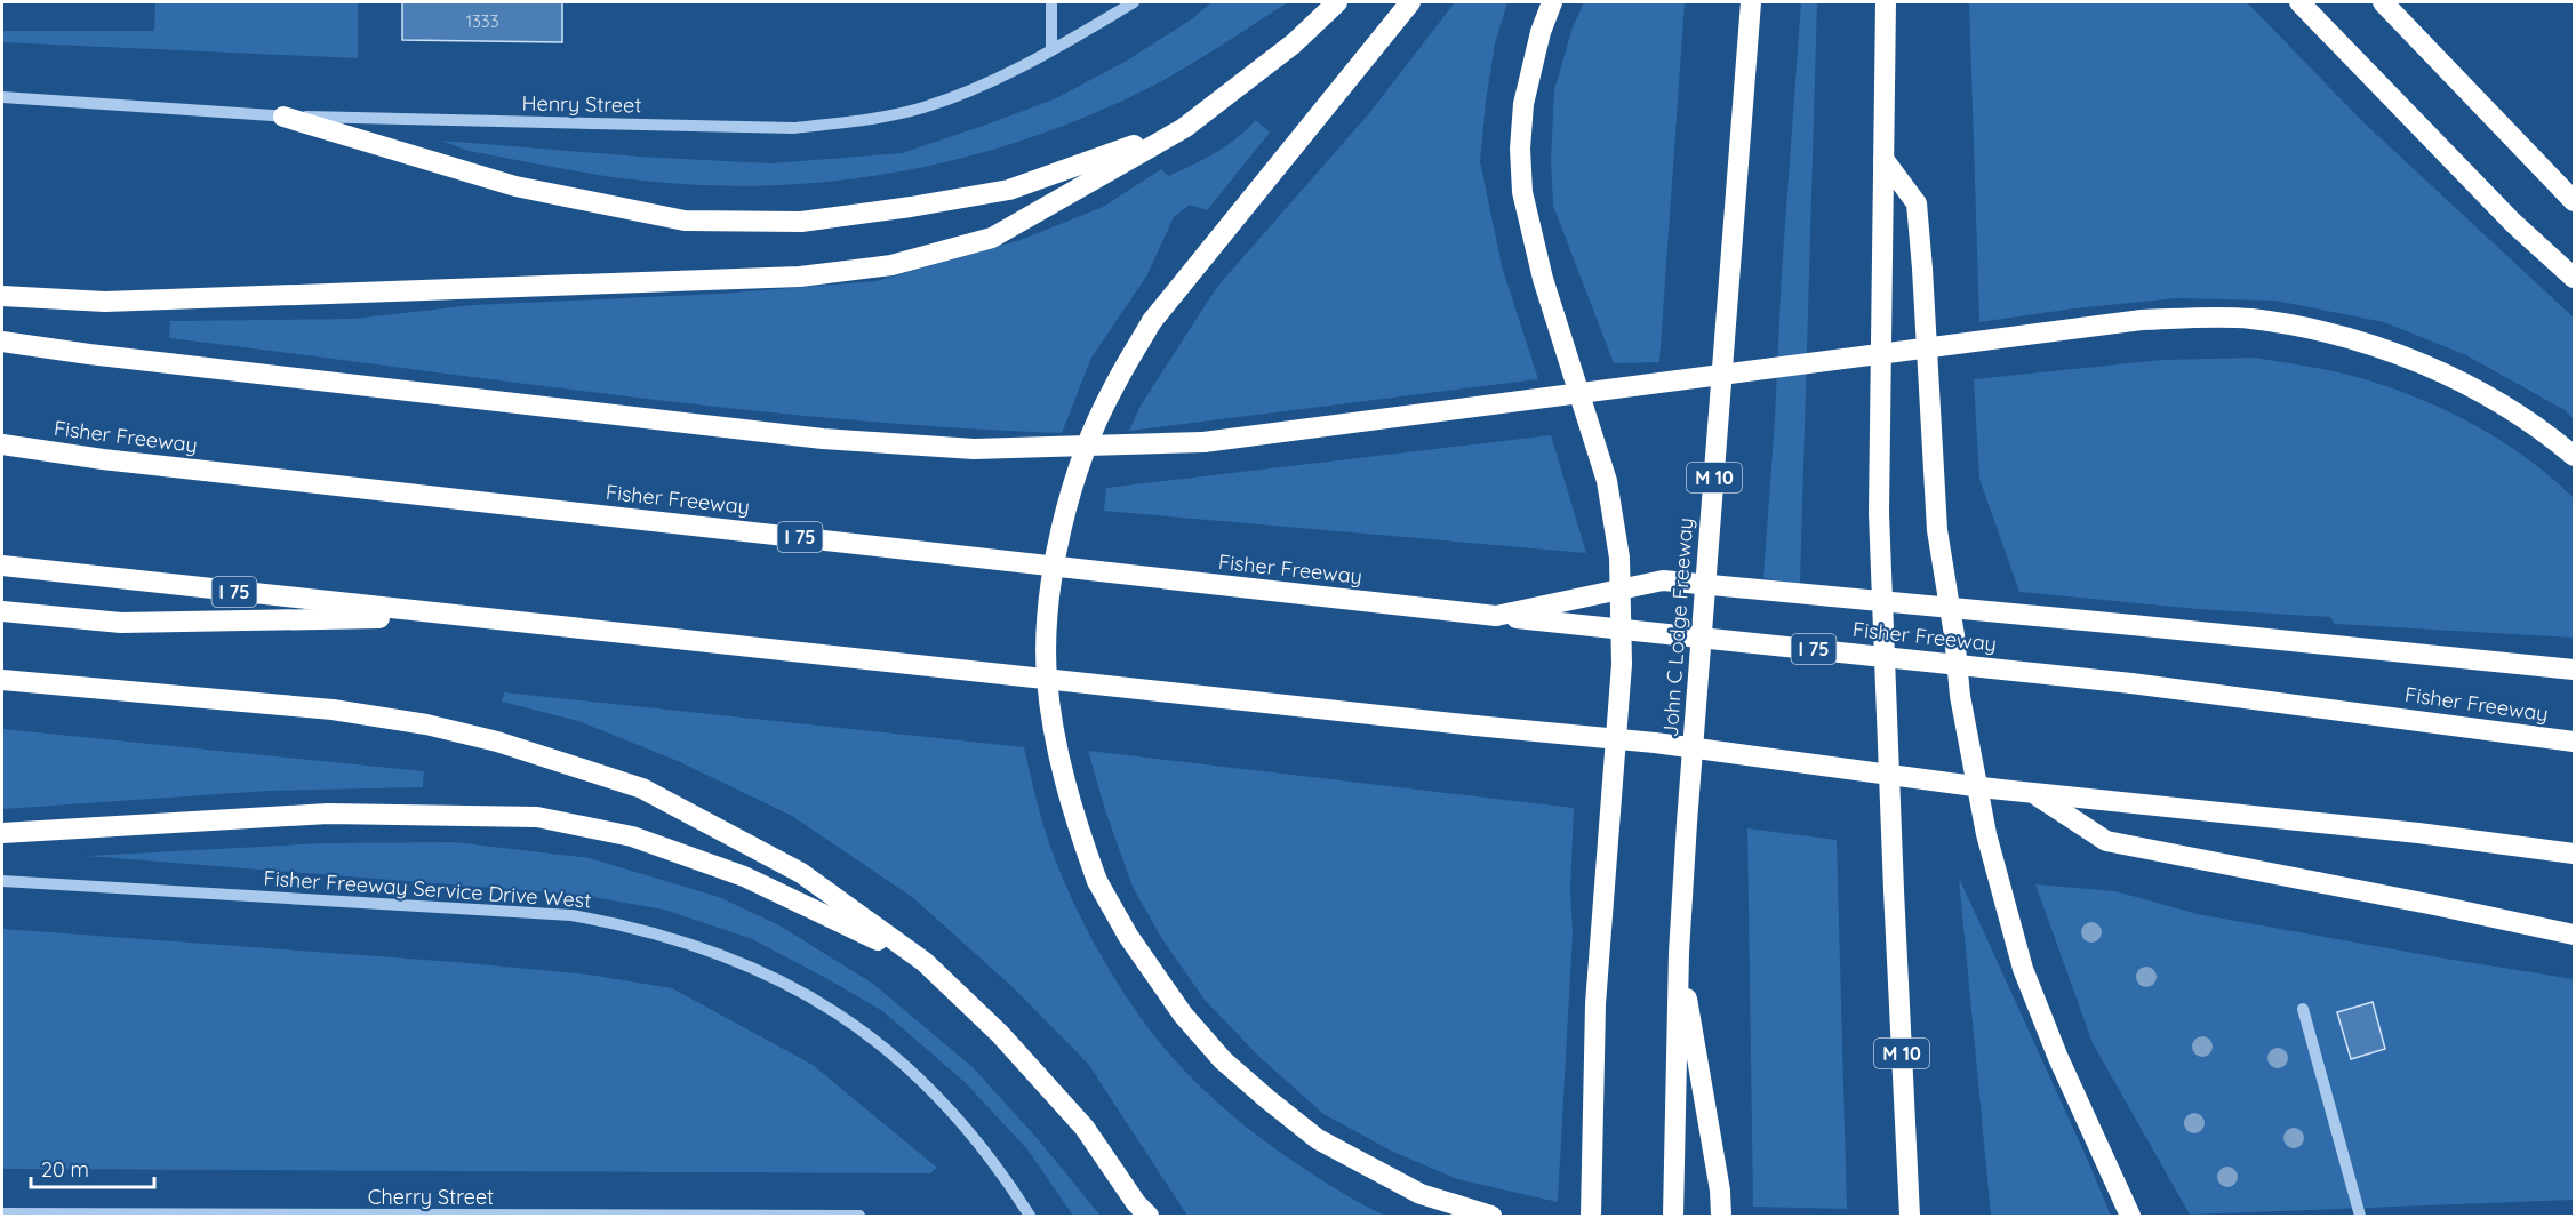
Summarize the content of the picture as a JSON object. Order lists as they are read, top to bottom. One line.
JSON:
{"streets":{"highway":["Fisher Freeway","M 10","I 75","John C Lodge Freeway"],"street":["Henry Street","Fisher Freeway Service Drive West","Cherry Street"]},"house_numbers":["1333"],"scale_bar":"20 m"}
